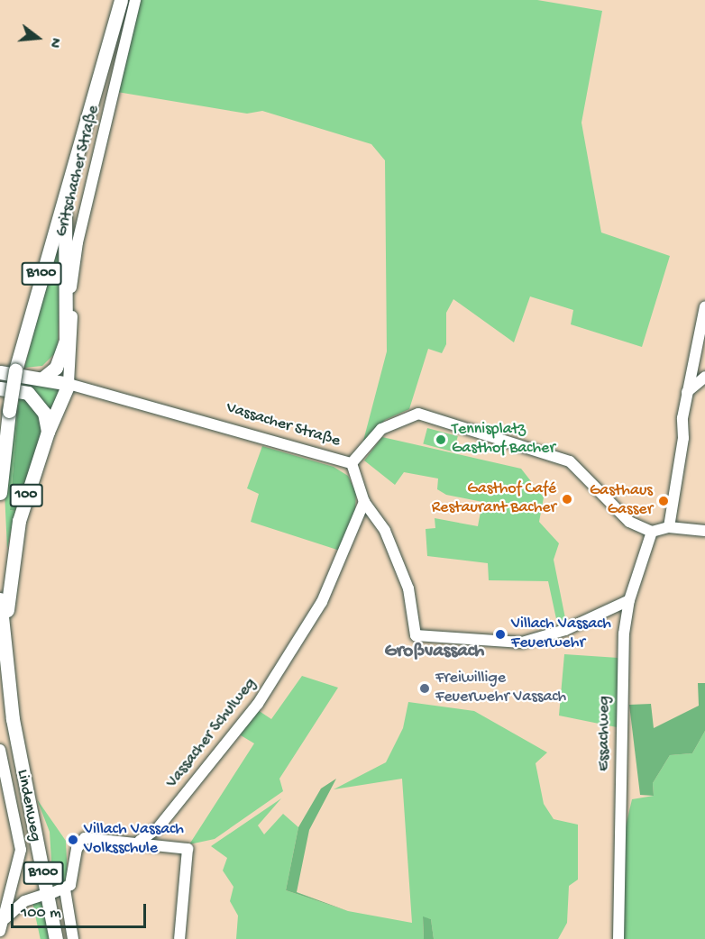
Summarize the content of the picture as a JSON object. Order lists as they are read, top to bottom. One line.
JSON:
{"streets":{"main road":["B100","Vassacher Straße","100"],"street":["Gritschacher Straße","Vassacher Schulweg","Essachweg","Lindenweg"]},"crossings":[["Gritschacher Straße","Vassacher Straße"],["Gritschacher Straße","100"],["B100","100"],["Vassacher Straße","100"],["Vassacher Straße","Essachweg"]],"districts":["Großvassach"],"places":["Tennisplatz Gasthof Bacher","Gasthof Café Restaurant Bacher","Gasthaus Gasser","Villach Vassach Feuerwehr","Freiwillige Feuerwehr Vassach","Villach Vassach Volksschule"],"scale_bar":"100 m","north":"right"}
